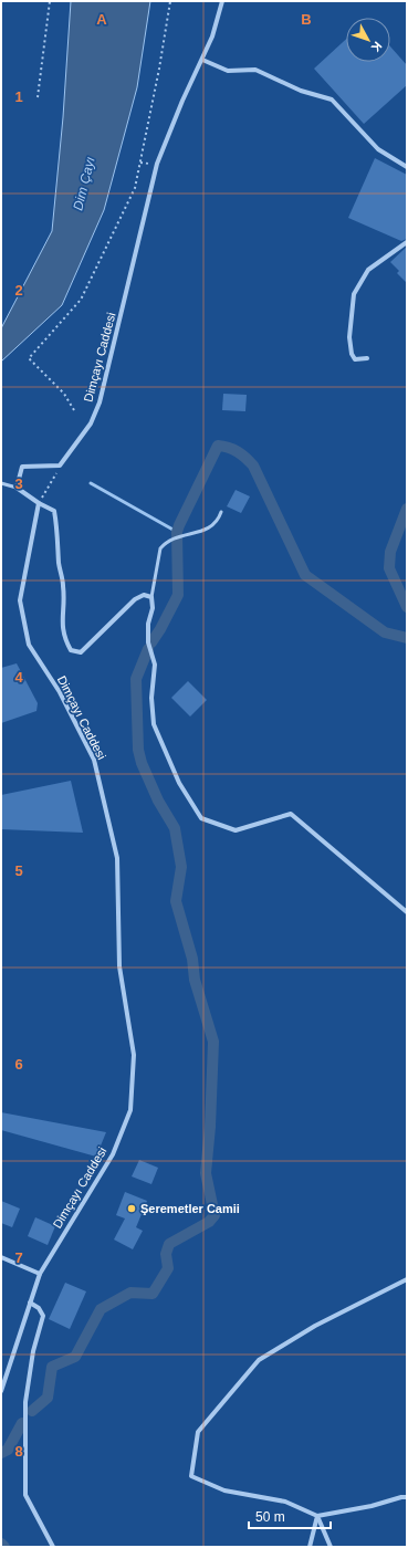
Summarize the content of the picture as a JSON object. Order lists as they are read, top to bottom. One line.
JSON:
{"streets":{"street":["Dimçayı Caddesi"]},"water":["Dim Çayı"],"places":["Şeremetler Camii"],"scale_bar":"50 m","north":"bottom right","grid":{"columns":["A","B"],"rows":["1","2","3","4","5","6","7","8"]}}
